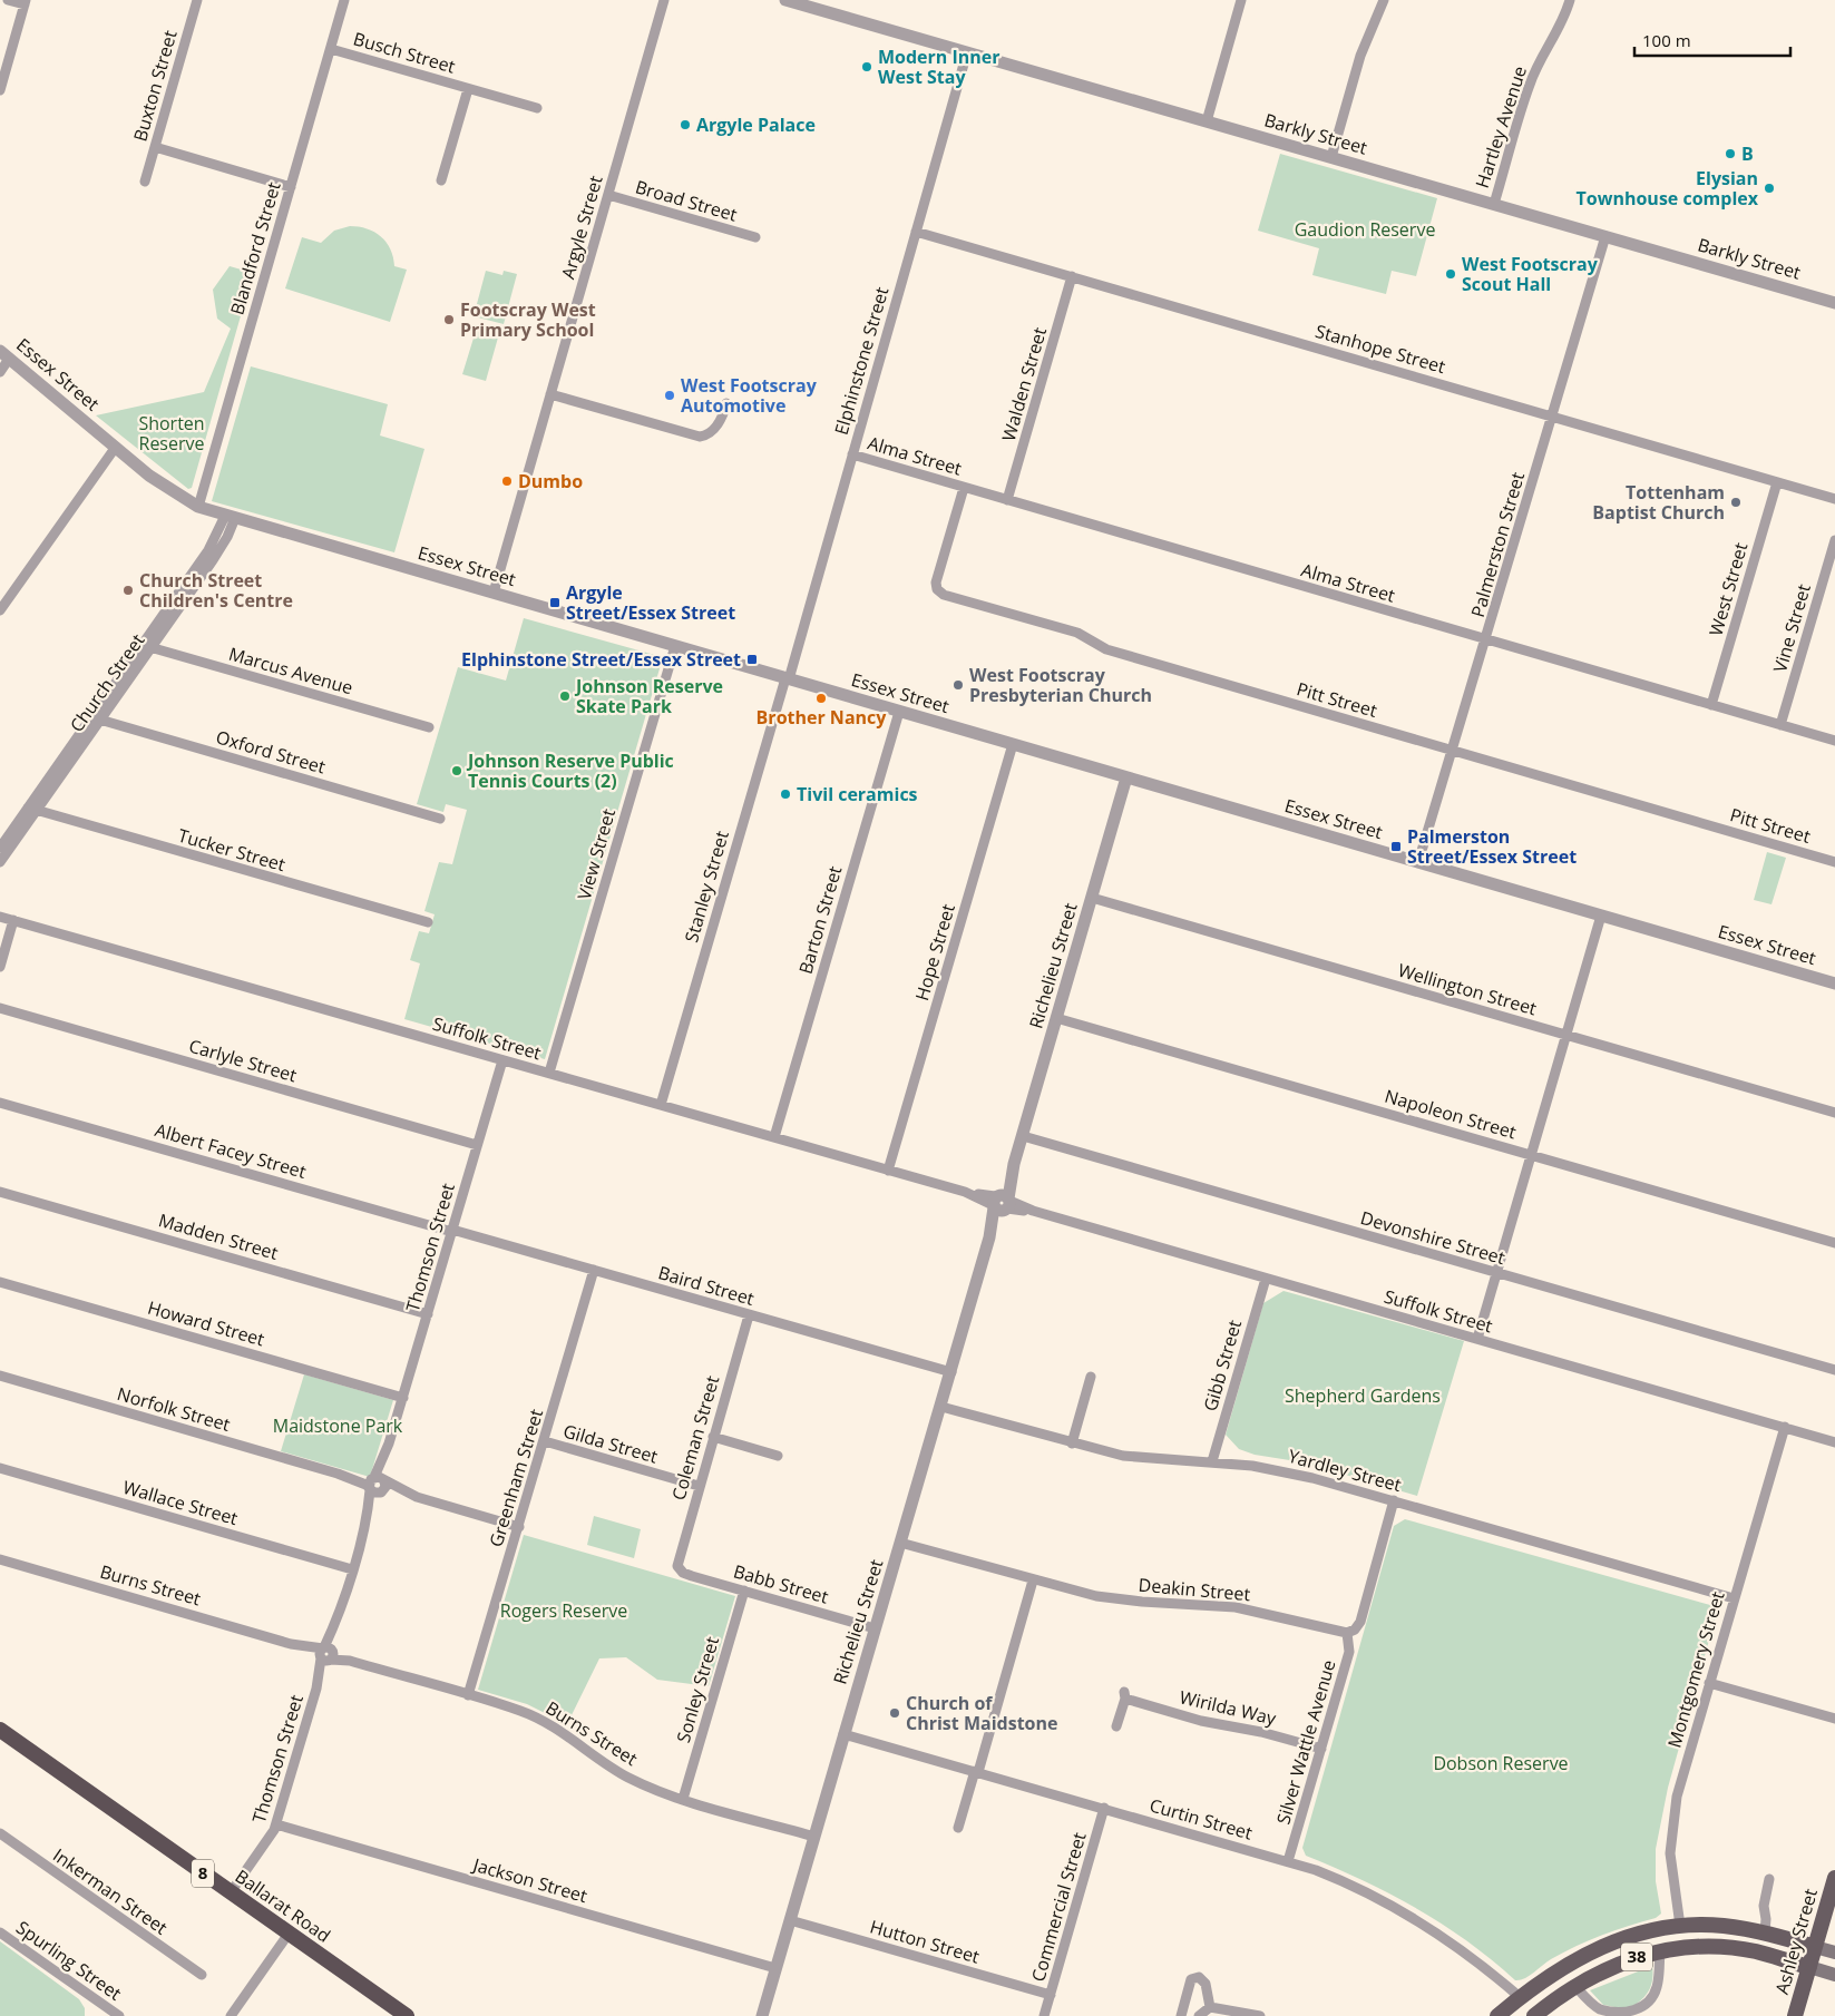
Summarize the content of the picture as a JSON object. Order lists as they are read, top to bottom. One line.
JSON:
{"streets":{"highway":["8","Ballarat Road"],"main road":["Ashley Street","38"],"street":["Busch Street","Buxton Street","Hartley Avenue","Barkly Street","Broad Street","Argyle Street","Blandford Street","Stanhope Street","Elphinstone Street","Essex Street","Walden Street","Alma Street","Palmerston Street","West Street","Vine Street","Marcus Avenue","Church Street","Pitt Street","Oxford Street","Tucker Street","View Street","Stanley Street","Barton Street","Hope Street","Richelieu Street","Wellington Street","Suffolk Street","Carlyle Street","Napoleon Street","Albert Facey Street","Madden Street","Devonshire Street","Thomson Street","Baird Street","Howard Street","Gibb Street","Norfolk Street","Coleman Street","Gilda Street","Yardley Street","Greenham Street","Wallace Street","Babb Street","Burns Street","Deakin Street","Montgomery Street","Sonley Street","Wirilda Way","Silver Wattle Avenue","Curtin Street","Jackson Street","Inkerman Street","Commercial Street","Hutton Street","Spurling Street"]},"crossings":[["Busch Street","Blandford Street"],["Hartley Avenue","Barkly Street"],["Barkly Street","Elphinstone Street"],["Barkly Street","Palmerston Street"],["Broad Street","Argyle Street"],["Argyle Street","Essex Street"],["Blandford Street","Essex Street"],["Stanhope Street","Elphinstone Street"],["Stanhope Street","Walden Street"],["Stanhope Street","Palmerston Street"],["Stanhope Street","West Street"],["Elphinstone Street","Essex Street"],["Elphinstone Street","Alma Street"],["Elphinstone Street","Stanley Street"],["Essex Street","Palmerston Street"],["Essex Street","Church Street"],["Essex Street","View Street"],["Essex Street","Stanley Street"],["Essex Street","Barton Street"],["Essex Street","Hope Street"],["Essex Street","Richelieu Street"],["Walden Street","Alma Street"],["Alma Street","Palmerston Street"],["Alma Street","West Street"],["Alma Street","Vine Street"],["Alma Street","Pitt Street"],["Palmerston Street","Pitt Street"],["Marcus Avenue","Church Street"],["Church Street","Oxford Street"],["Church Street","Tucker Street"],["View Street","Suffolk Street"],["Stanley Street","Suffolk Street"],["Barton Street","Suffolk Street"],["Hope Street","Suffolk Street"],["Richelieu Street","Wellington Street"],["Richelieu Street","Suffolk Street"],["Richelieu Street","Napoleon Street"],["Richelieu Street","Devonshire Street"],["Richelieu Street","Baird Street"],["Richelieu Street","Yardley Street"],["Richelieu Street","Babb Street"],["Richelieu Street","Burns Street"],["Richelieu Street","Deakin Street"],["Richelieu Street","Curtin Street"],["Richelieu Street","Jackson Street"],["Richelieu Street","Hutton Street"],["Suffolk Street","Thomson Street"],["Suffolk Street","Gibb Street"],["Suffolk Street","Montgomery Street"],["Carlyle Street","Thomson Street"],["Albert Facey Street","Thomson Street"],["Albert Facey Street","Baird Street"],["Madden Street","Thomson Street"],["Thomson Street","Baird Street"],["Thomson Street","Howard Street"],["Thomson Street","Norfolk Street"],["Thomson Street","Wallace Street"],["Thomson Street","Burns Street"],["Thomson Street","Jackson Street"],["Thomson Street","Ballarat Road"],["Baird Street","Coleman Street"],["Baird Street","Greenham Street"],["Gibb Street","Yardley Street"],["Norfolk Street","Greenham Street"],["Coleman Street","Gilda Street"],["Coleman Street","Babb Street"],["Gilda Street","Greenham Street"],["Yardley Street","Montgomery Street"],["Greenham Street","Burns Street"],["Babb Street","Sonley Street"],["Burns Street","Sonley Street"],["Deakin Street","Silver Wattle Avenue"],["Montgomery Street","38"],["Wirilda Way","Silver Wattle Avenue"],["Silver Wattle Avenue","Curtin Street"],["Curtin Street","Commercial Street"],["Curtin Street","38"],["Commercial Street","Hutton Street"],["Ashley Street","38"]],"parks":["Gaudion Reserve","Shorten Reserve","Shepherd Gardens","Maidstone Park","Rogers Reserve","Dobson Reserve"],"places":{"other":["Modern Inner West Stay","Argyle Palace","B","Elysian Townhouse complex","West Footscray Scout Hall","Footscray West Primary School","West Footscray Automotive","Dumbo","Tottenham Baptist Church","Church Street Children's Centre","West Footscray Presbyterian Church","Johnson Reserve Skate Park","Brother Nancy","Johnson Reserve Public Tennis Courts (2)","Tivil ceramics","Church of Christ Maidstone"],"transit":["Argyle Street/Essex Street","Elphinstone Street/Essex Street","Palmerston Street/Essex Street"]},"scale_bar":"100 m"}
